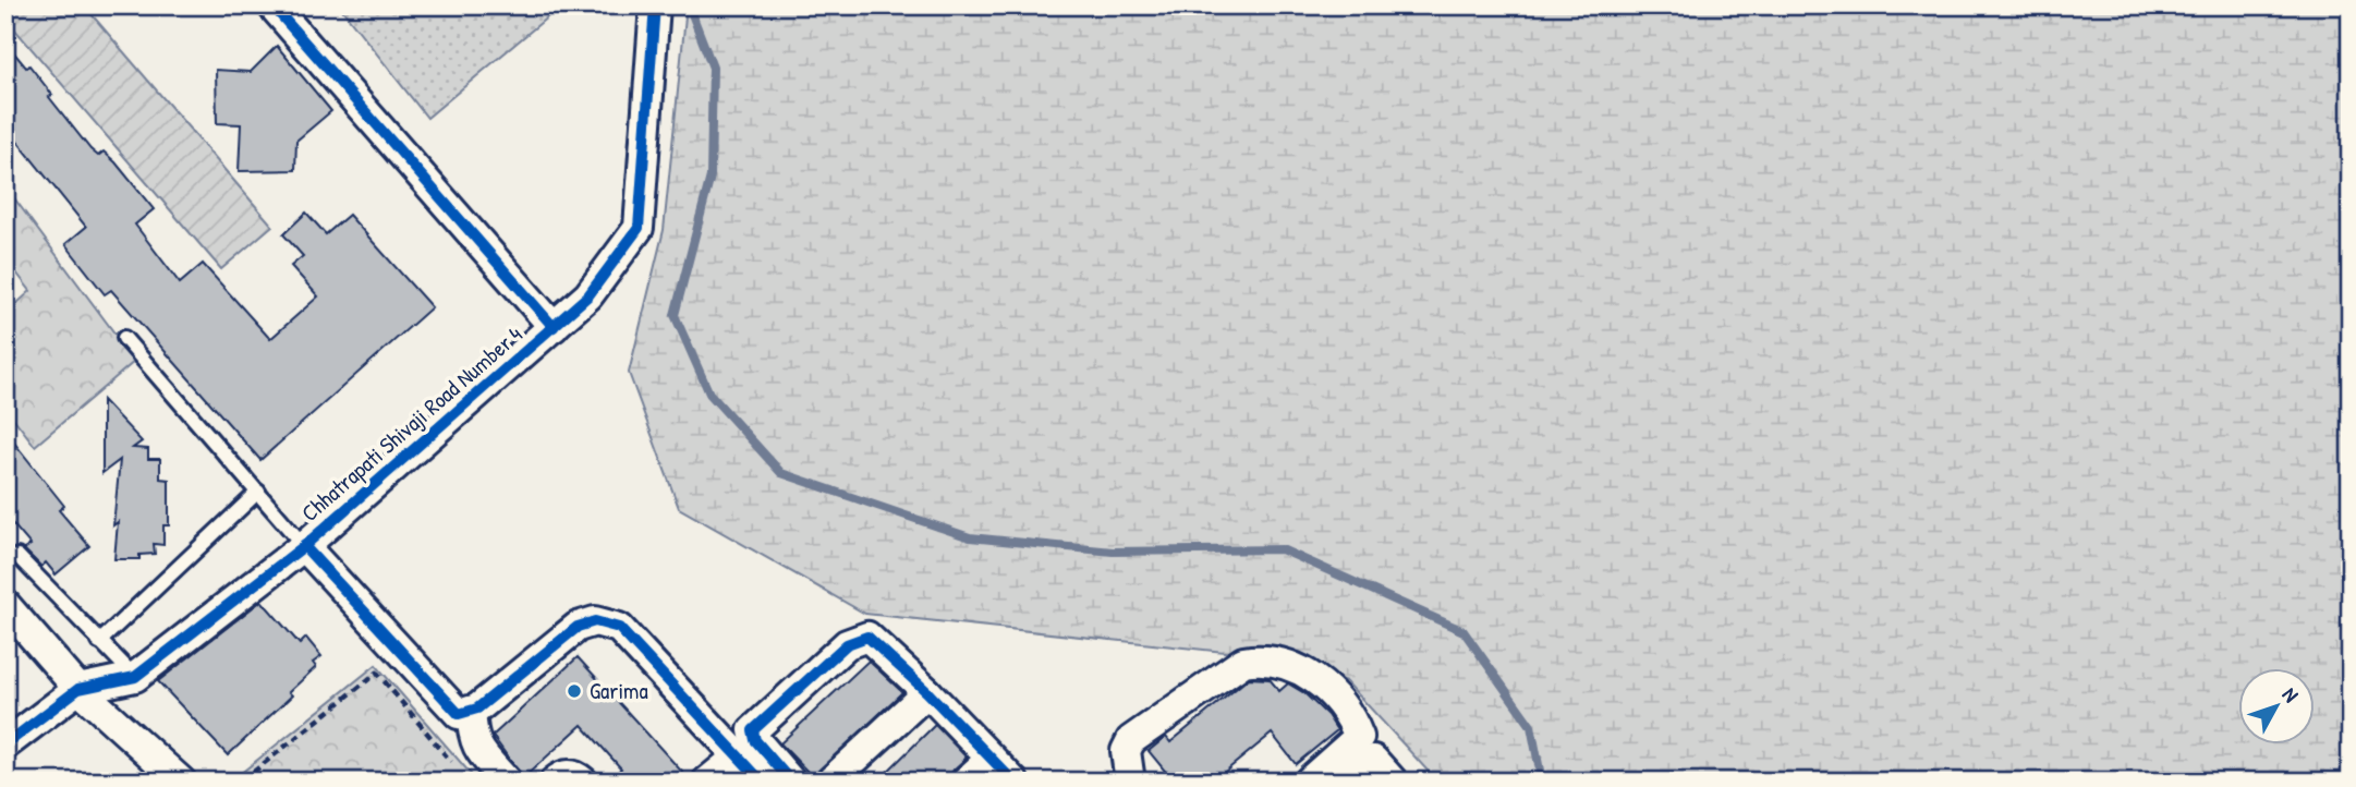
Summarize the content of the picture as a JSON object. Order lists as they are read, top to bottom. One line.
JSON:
{"streets":{"street":["Chhatrapati Shivaji Road Number 4"]},"places":["Garima"],"north":"top right"}
